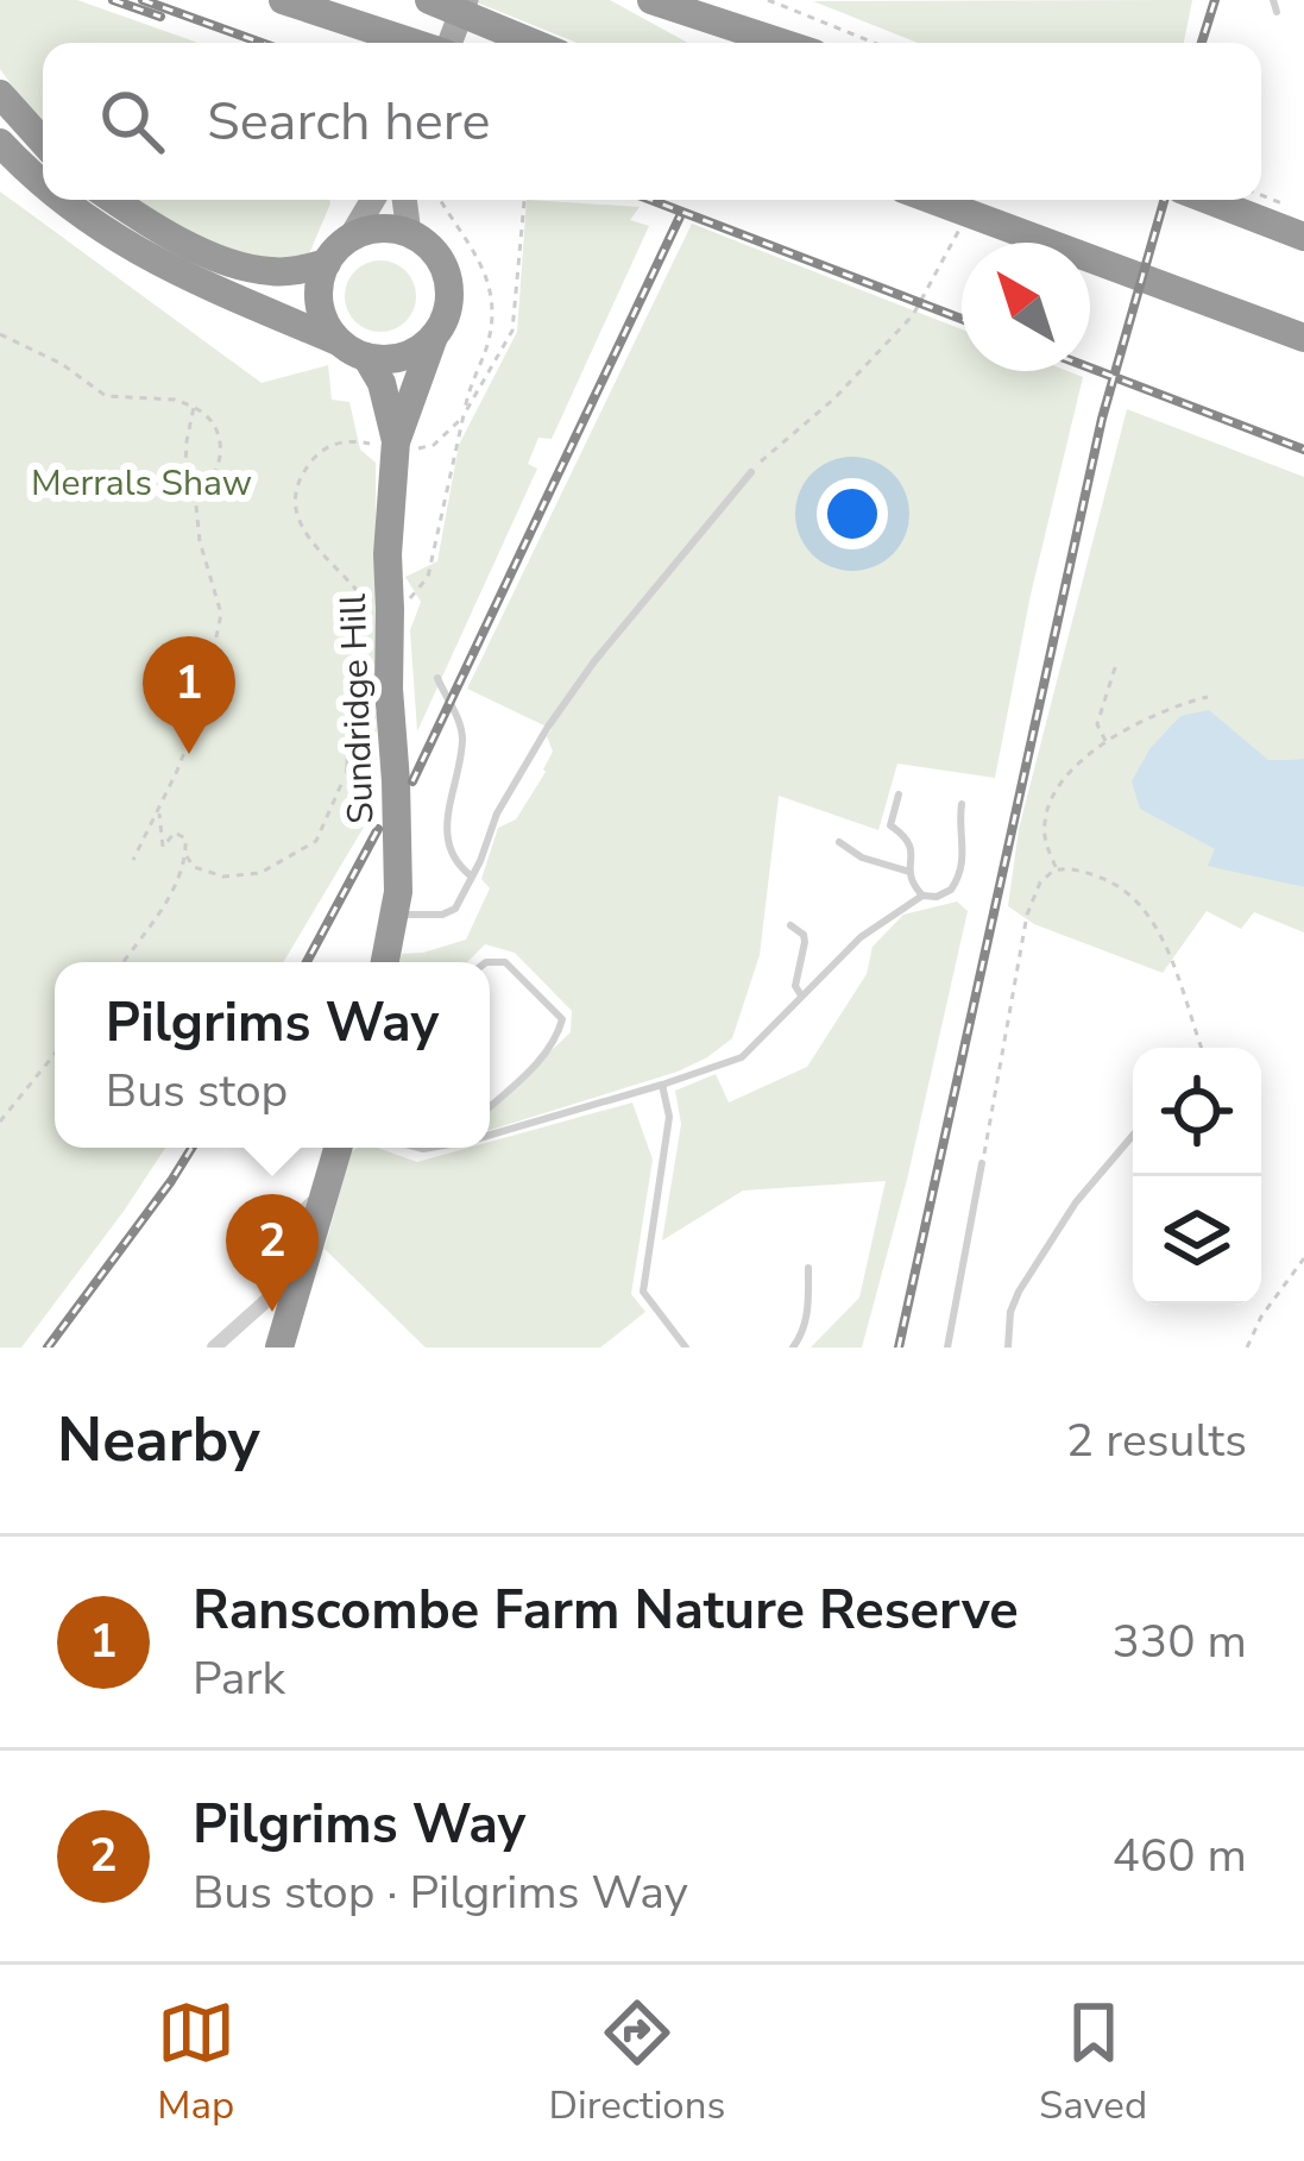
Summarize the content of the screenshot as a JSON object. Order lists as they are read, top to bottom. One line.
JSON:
{"streets":{"highway":["Sundridge Hill"]},"parks":["Merrals Shaw"],"north":"top left","page":{"search":"Search here","pins":["1","2"],"popup":["Pilgrims Way","Bus stop"],"heading":["Nearby","2 results"],"list":[{"mark":"1","name":"Ranscombe Farm Nature Reserve","note":"Park","value":"330 m"},{"mark":"2","name":"Pilgrims Way","note":"Bus stop · Pilgrims Way","value":"460 m"}],"nav":["Map","Directions","Saved"]}}
